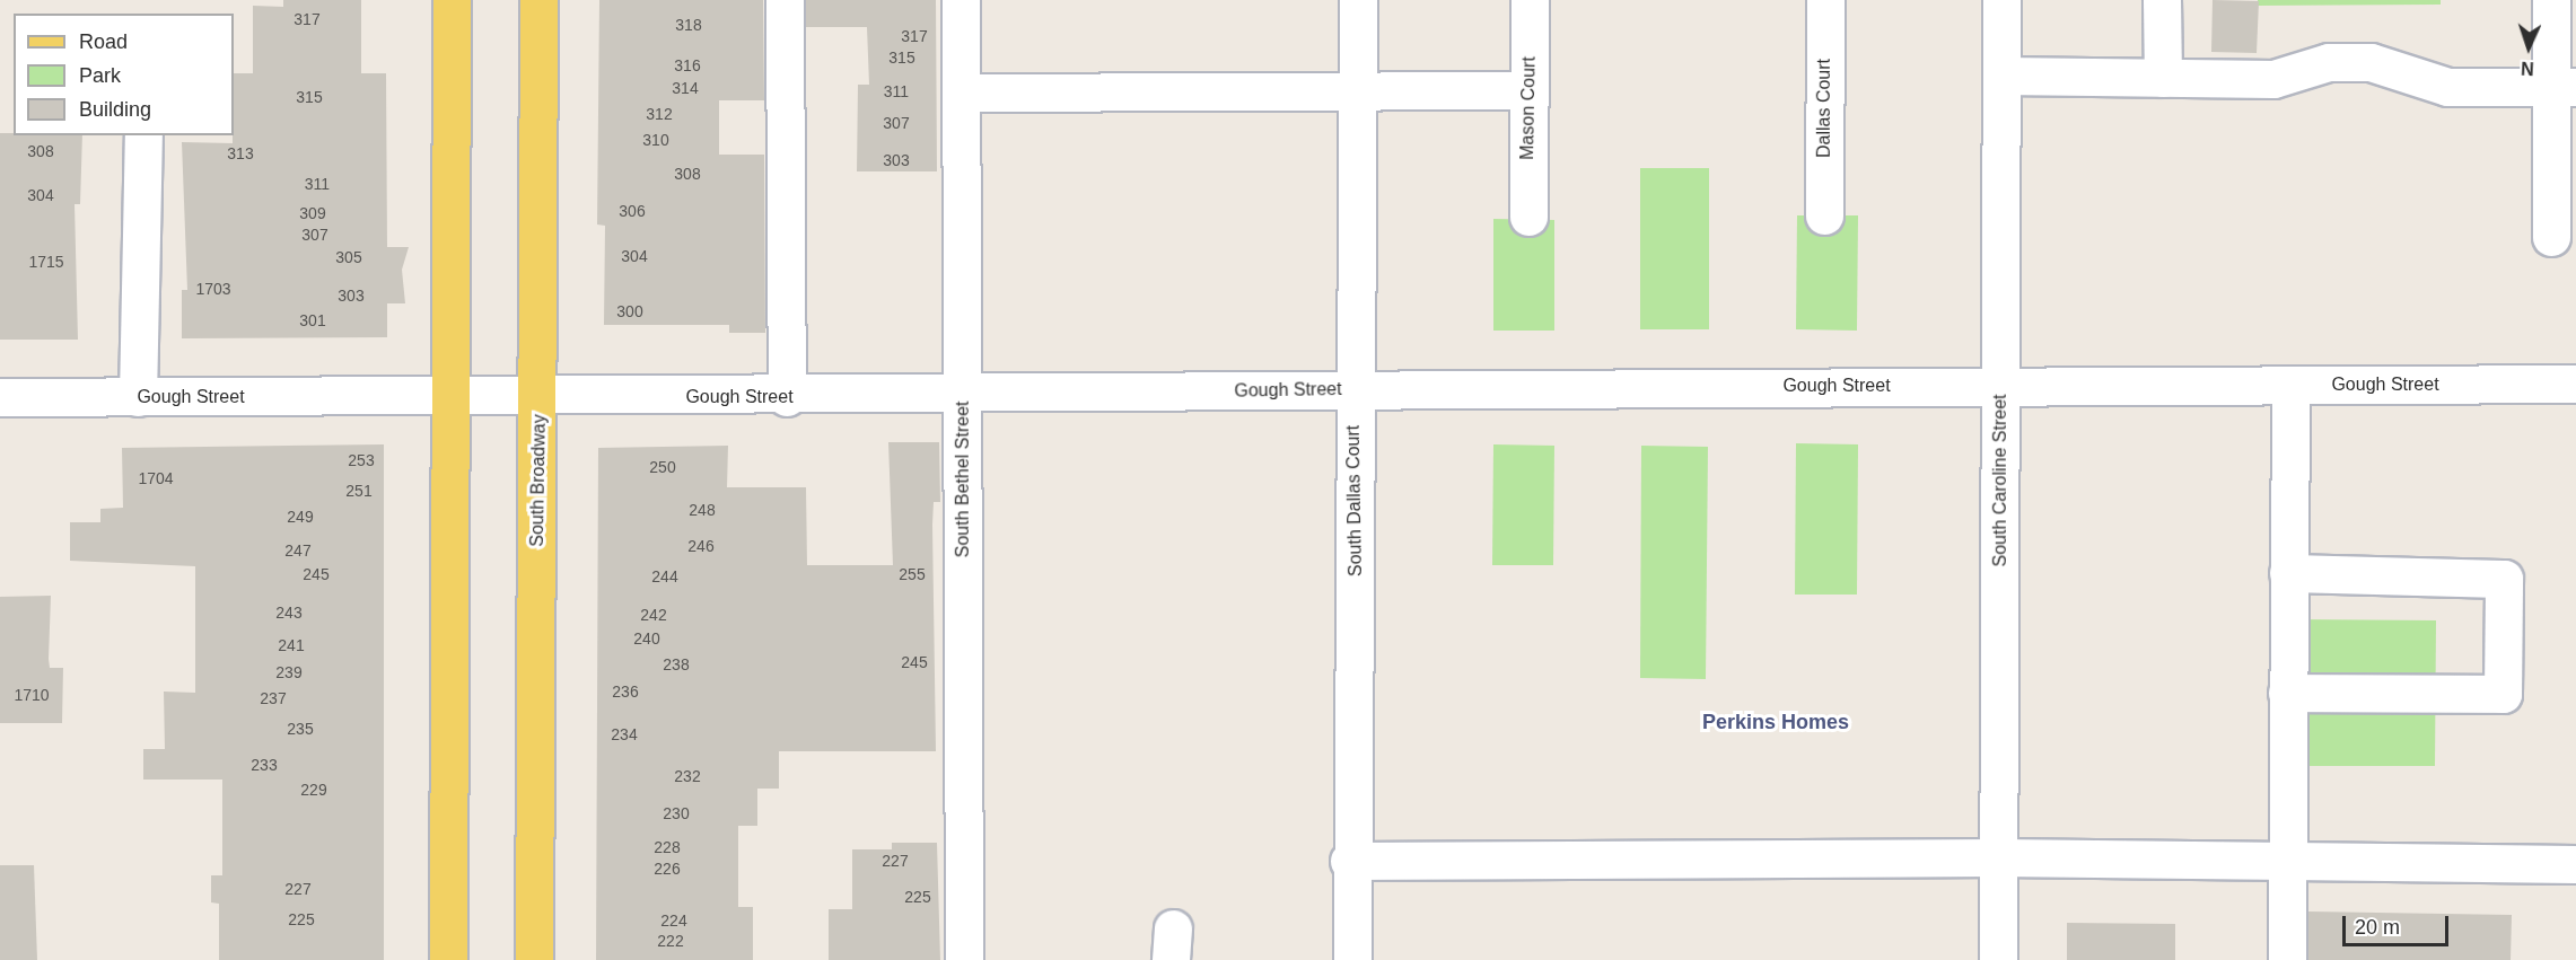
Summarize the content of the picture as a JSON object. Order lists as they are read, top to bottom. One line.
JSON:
{"streets":{"main road":["South Broadway"],"street":["Mason Court","Dallas Court","Gough Street","South Bethel Street","South Caroline Street","South Dallas Court"]},"crossings":[["Gough Street","South Bethel Street"],["Gough Street","South Broadway"],["Gough Street","South Caroline Street"],["Gough Street","South Dallas Court"]],"districts":["Perkins Homes"],"house_numbers":["317","318","317","315","316","314","311","315","312","307","310","308","313","303","308","311","304","306","309","307","304","305","1715","1703","303","300","301","253","250","1704","251","248","249","246","247","245","255","244","243","242","240","241","245","238","239","236","1710","237","235","234","233","232","229","230","228","227","226","227","225","225","224","222"],"legend":["Road","Park","Building"],"scale_bar":"20 m","north":"bottom"}
